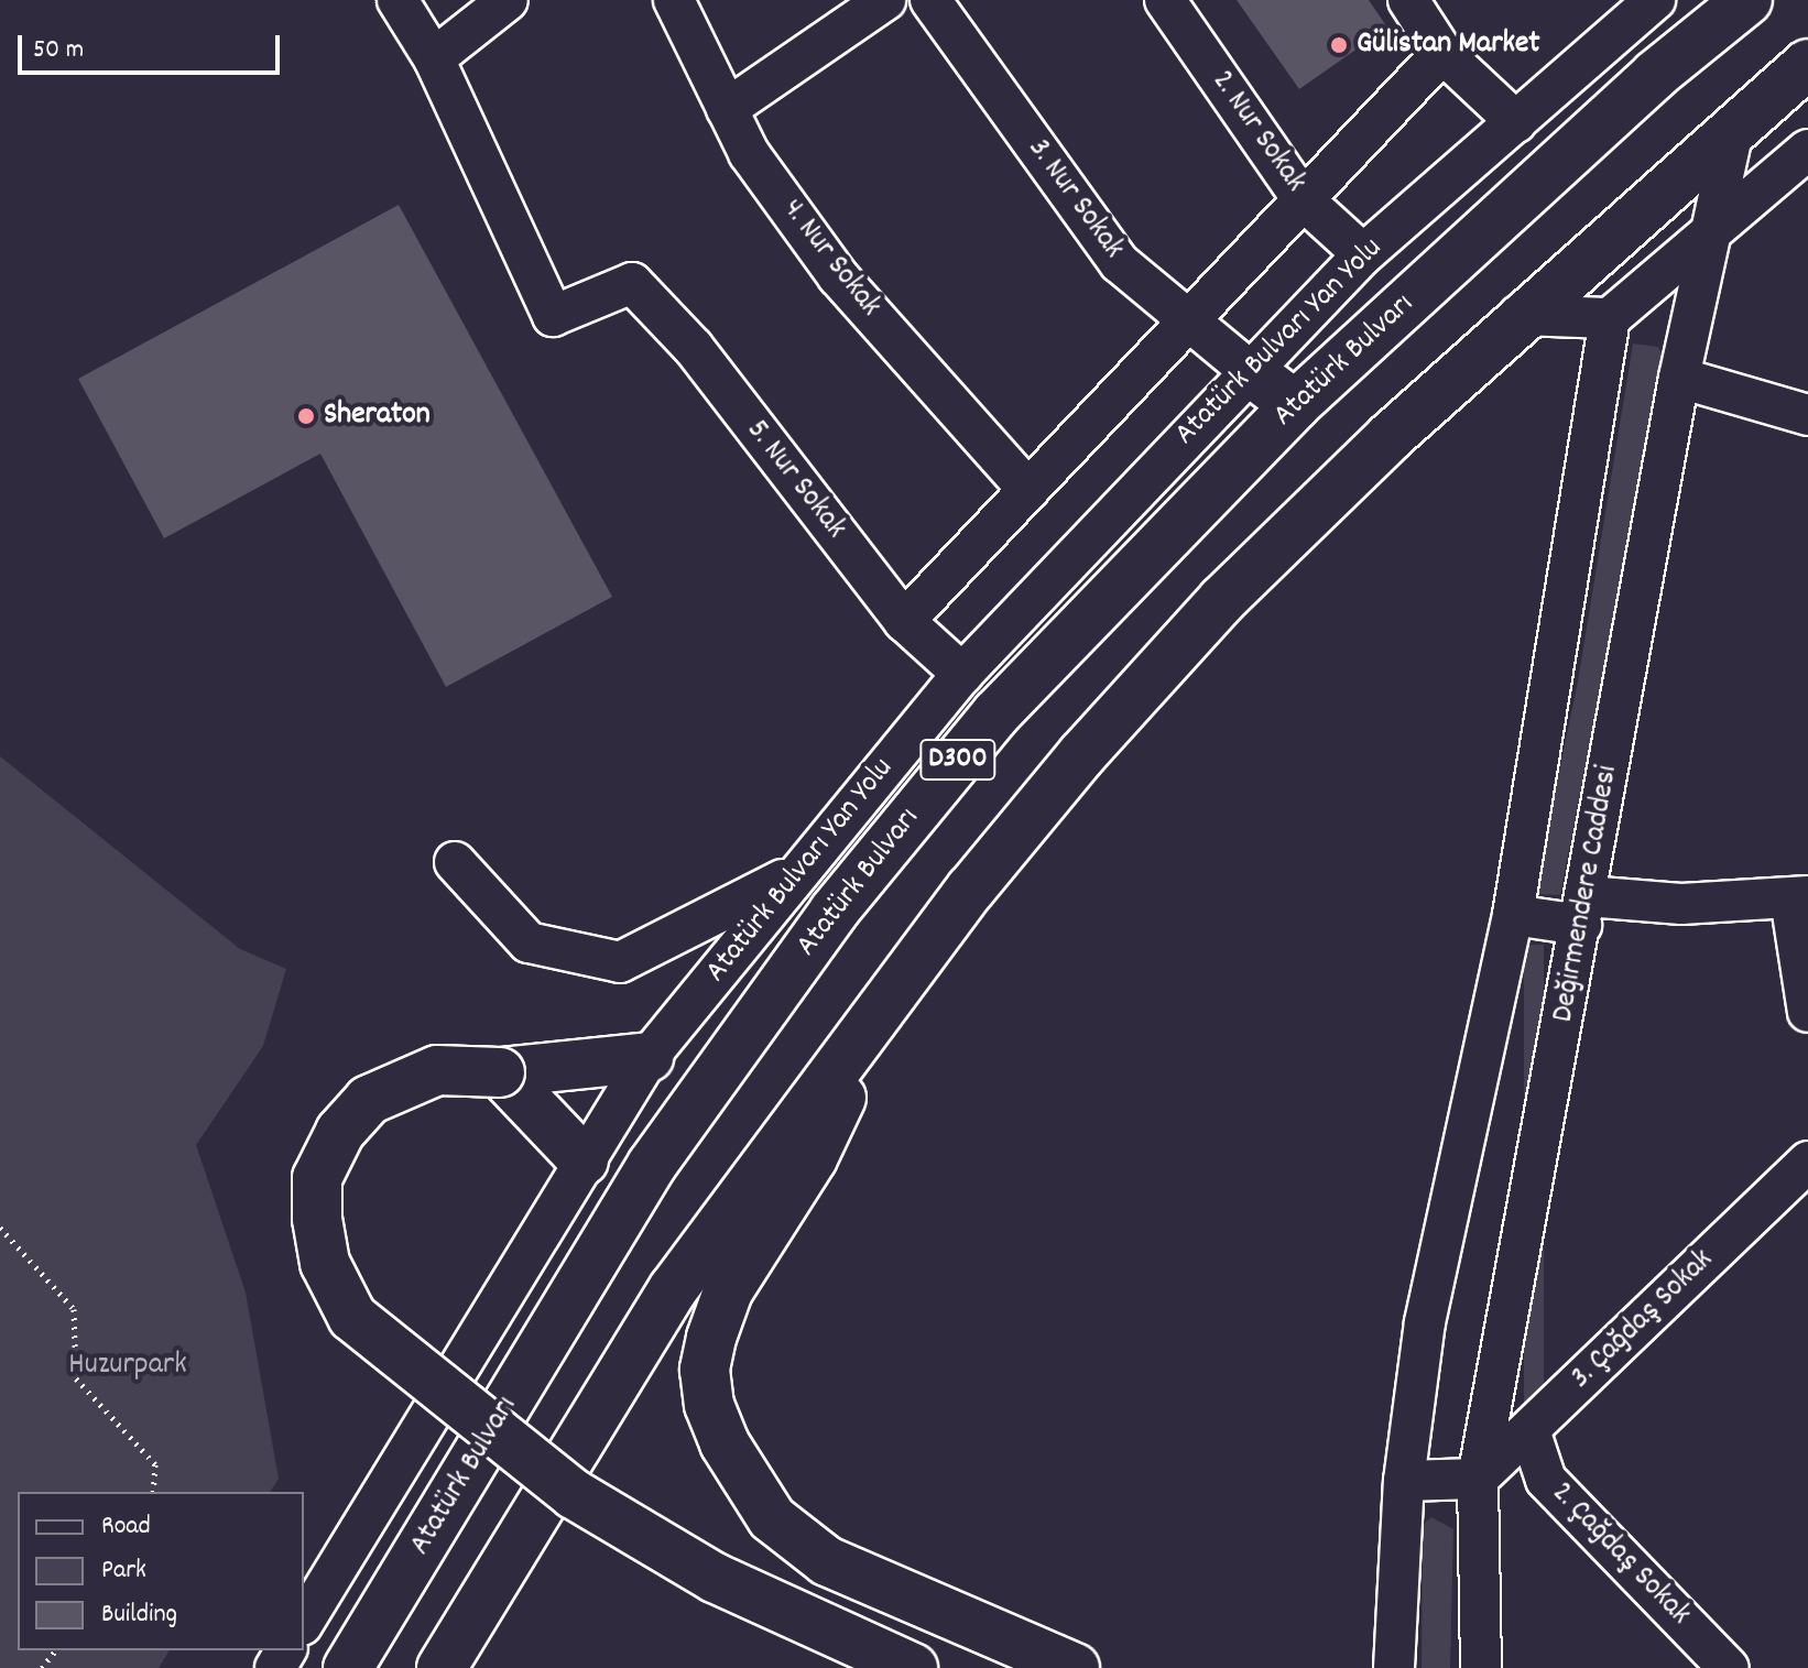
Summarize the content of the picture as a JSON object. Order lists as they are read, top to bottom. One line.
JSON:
{"streets":{"main road":["Atatürk Bulvarı","D300"],"street":["2. Nur Sokak","3. Nur Sokak","4. Nur Sokak","Atatürk Bulvarı Yan Yolu","5. Nur Sokak","Değirmendere Caddesi","3. Çağdaş Sokak","2. Çağdaş Sokak"]},"crossings":[["2. Nur Sokak","Atatürk Bulvarı Yan Yolu"],["3. Nur Sokak","Atatürk Bulvarı Yan Yolu"],["Atatürk Bulvarı Yan Yolu","5. Nur Sokak"],["Değirmendere Caddesi","3. Çağdaş Sokak"],["3. Çağdaş Sokak","2. Çağdaş Sokak"]],"parks":["Huzurpark"],"places":["Gülistan Market","Sheraton"],"legend":["Road","Park","Building"],"scale_bar":"50 m"}
